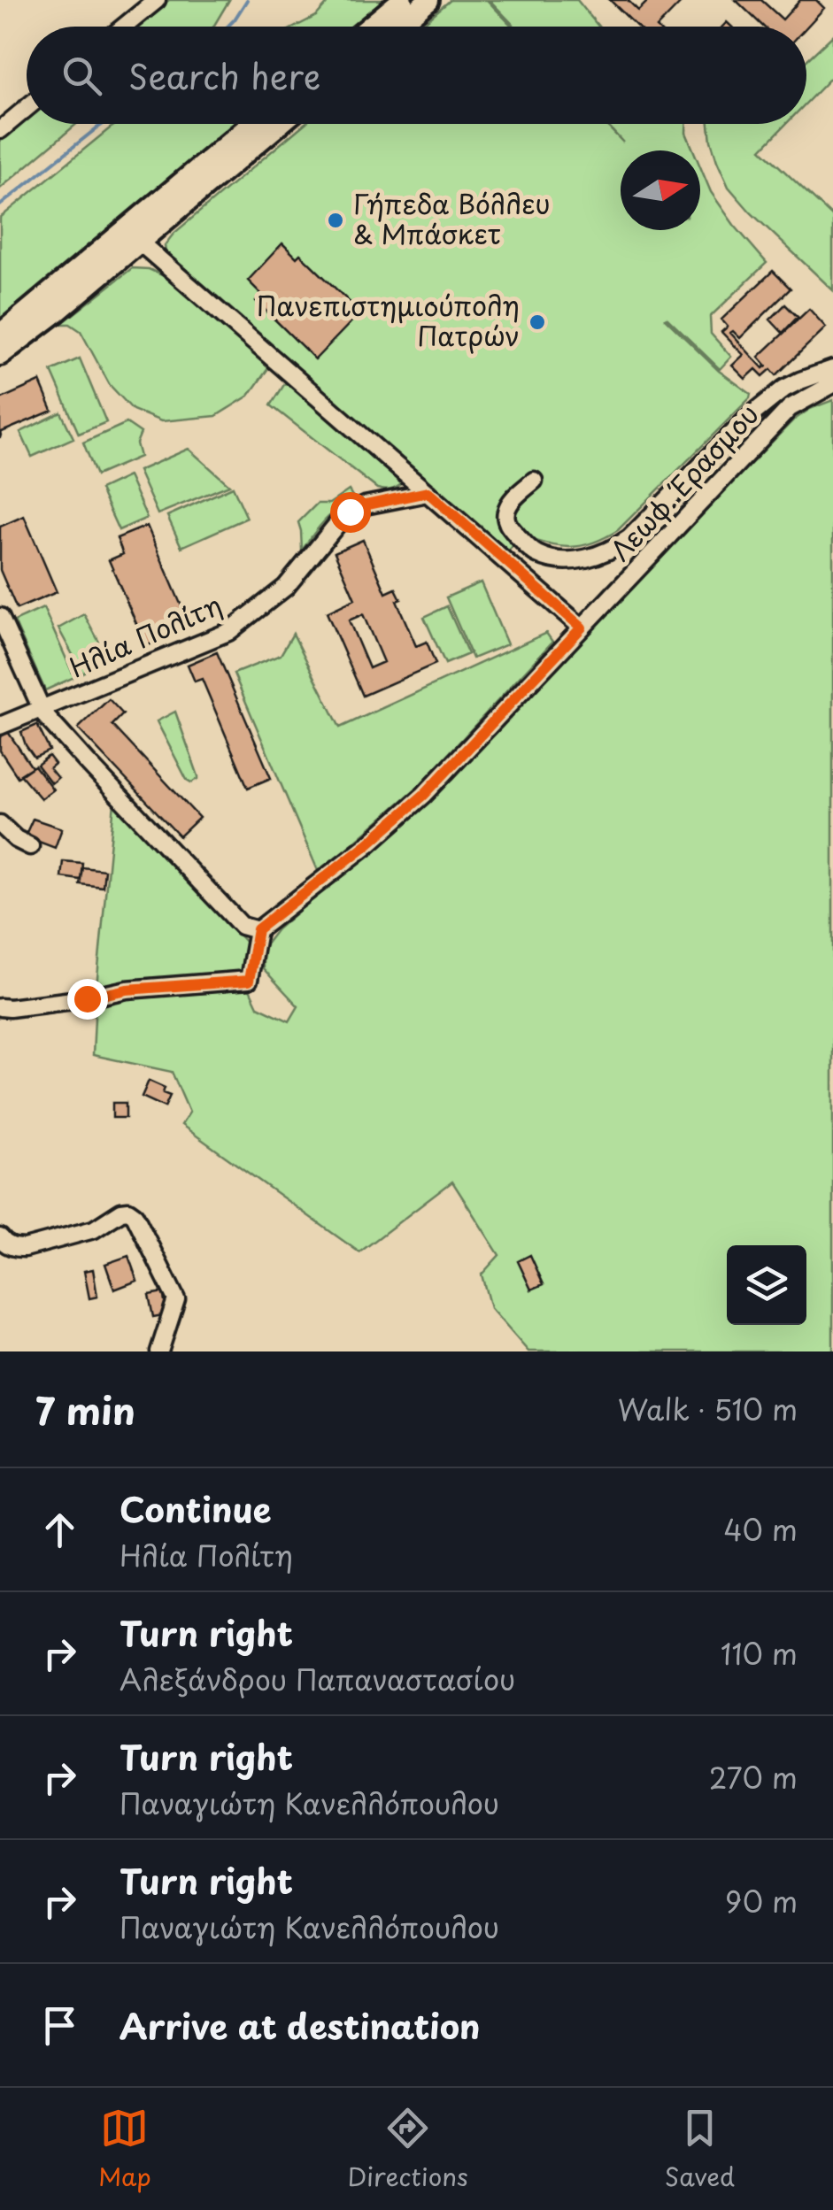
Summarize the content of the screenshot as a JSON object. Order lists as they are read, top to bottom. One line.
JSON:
{"streets":{"street":["Λεωφ. Έρασμου","Ηλία Πολίτη"]},"places":["Γήπεδα Βόλλευ & Μπάσκετ","Πανεπιστημιούπολη Πατρών"],"north":"right","page":{"search":"Search here","heading":["7 min","Walk · 510 m"],"list":[["Continue","Ηλία Πολίτη","40 m"],["Turn right","Αλεξάνδρου Παπαναστασίου","110 m"],["Turn right","Παναγιώτη Κανελλόπουλου","270 m"],["Turn right","Παναγιώτη Κανελλόπουλου","90 m"],"Arrive at destination"],"nav":["Map","Directions","Saved"]}}
